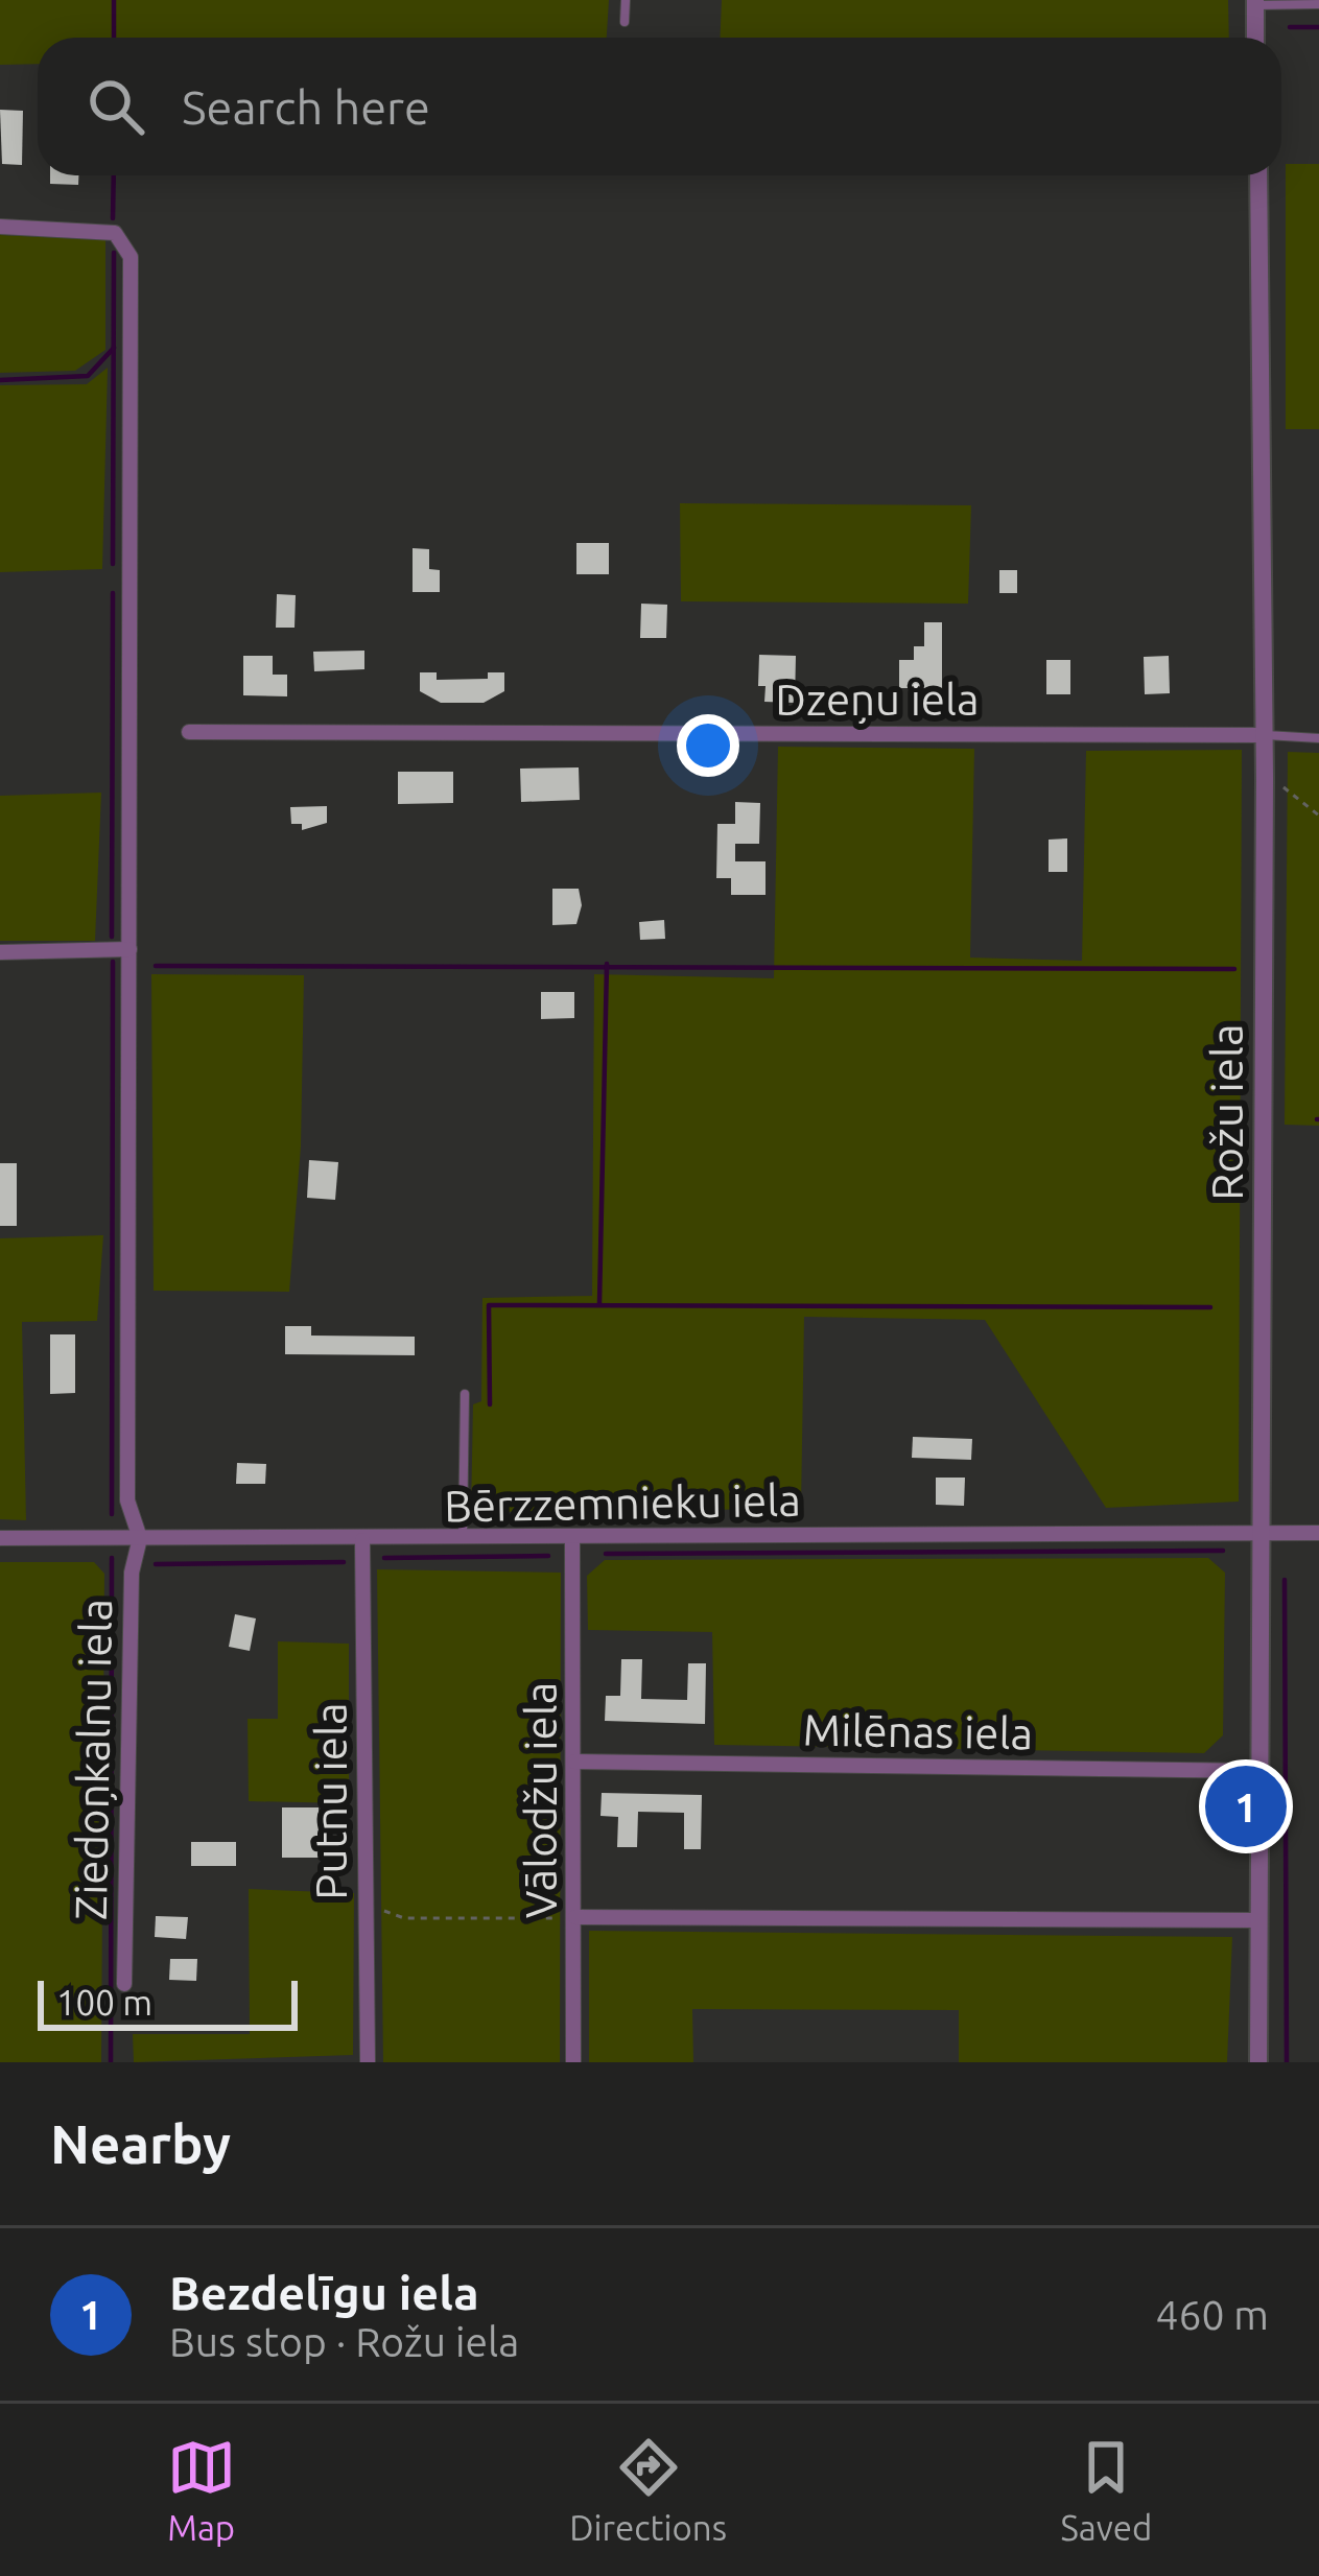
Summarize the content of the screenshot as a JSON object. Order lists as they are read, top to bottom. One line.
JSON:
{"streets":{"street":["Dzeņu iela","Rožu iela","Bērzzemnieku iela","Milēnas iela","Ziedoņkalnu iela","Vālodžu iela","Putnu iela"]},"crossings":[["Dzeņu iela","Rožu iela"],["Rožu iela","Bērzzemnieku iela"],["Rožu iela","Milēnas iela"],["Bērzzemnieku iela","Ziedoņkalnu iela"],["Bērzzemnieku iela","Vālodžu iela"],["Bērzzemnieku iela","Putnu iela"],["Milēnas iela","Vālodžu iela"]],"scale_bar":"100 m","page":{"search":"Search here","pins":"1","scale":"100 m","heading":"Nearby","list":[{"mark":"1","name":"Bezdelīgu iela","note":"Bus stop · Rožu iela","value":"460 m"}],"nav":["Map","Directions","Saved"]}}
